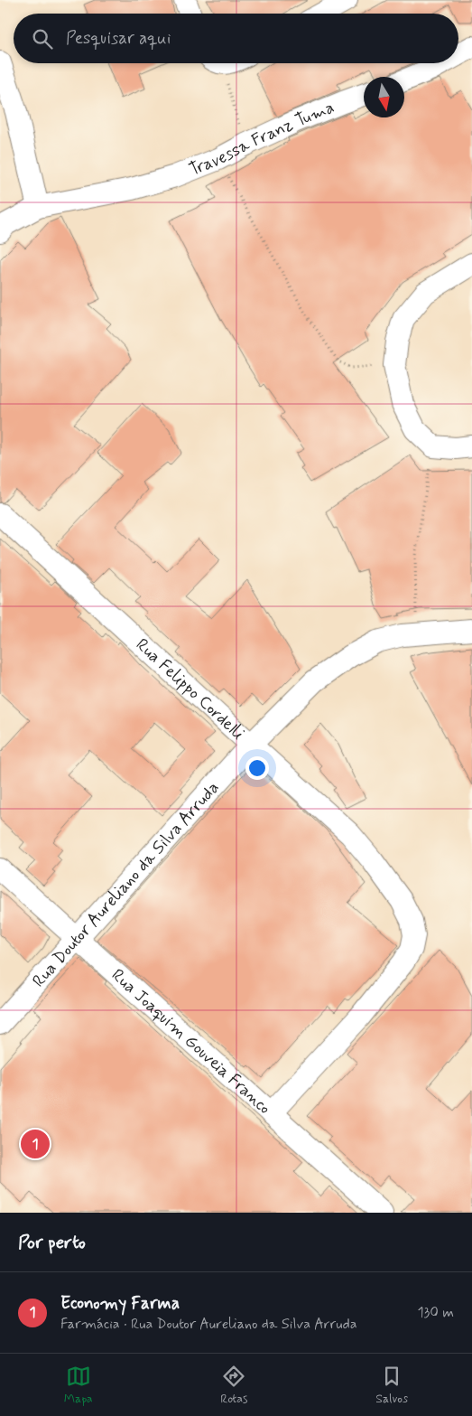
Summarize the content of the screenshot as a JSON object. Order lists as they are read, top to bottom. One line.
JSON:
{"streets":{"street":["Travessa Franz Tuma","Rua Felippo Cordelli","Rua Doutor Aureliano da Silva Arruda","Rua Joaquim Gouveia Franco"]},"crossings":[["Rua Felippo Cordelli","Rua Doutor Aureliano da Silva Arruda"],["Rua Felippo Cordelli","Rua Joaquim Gouveia Franco"],["Rua Doutor Aureliano da Silva Arruda","Rua Joaquim Gouveia Franco"]],"north":"bottom","page":{"search":"Pesquisar aqui","pins":"1","heading":"Por perto","list":[{"mark":"1","name":"Economy Farma","note":"Farmácia · Rua Doutor Aureliano da Silva Arruda","value":"130 m"}],"nav":["Mapa","Rotas","Salvos"]}}
